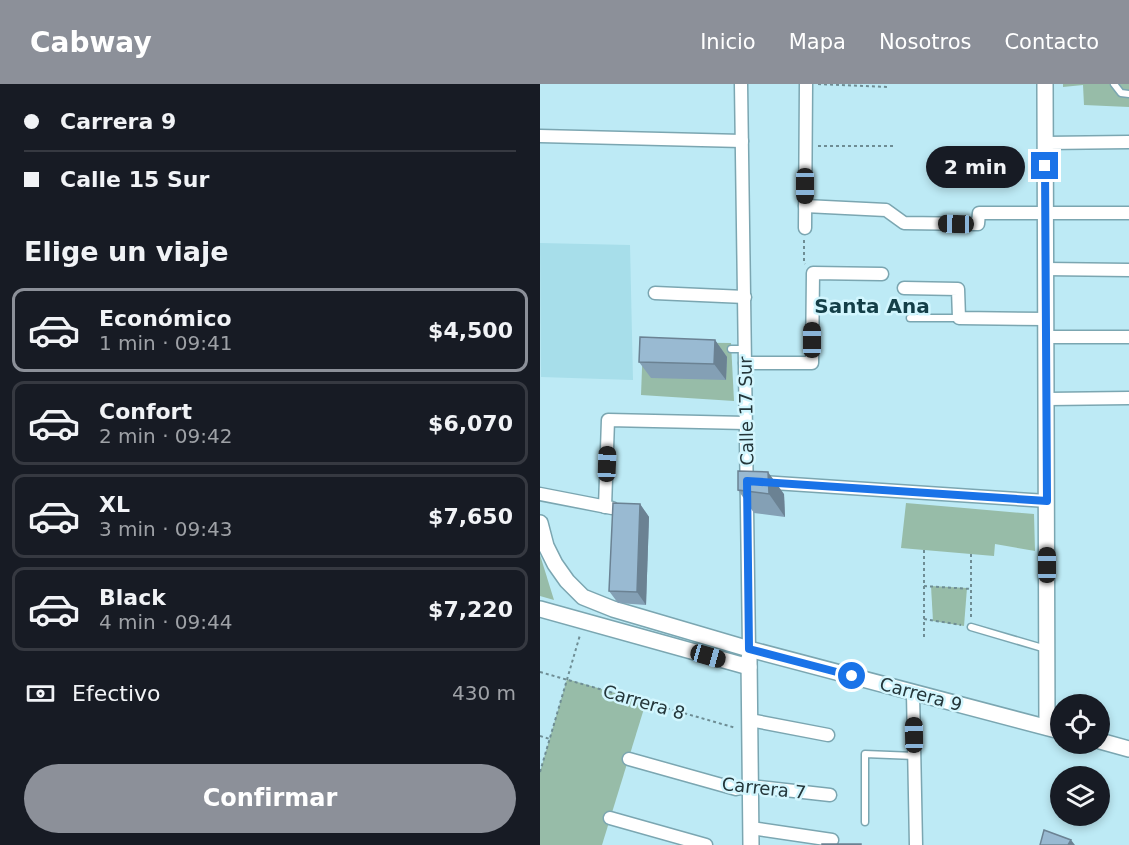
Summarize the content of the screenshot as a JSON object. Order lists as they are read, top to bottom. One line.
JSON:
{"streets":{"street":["Calle 17 Sur","Carrera 9","Carrera 7"],"path":["Carrera 8"]},"crossings":[["Calle 17 Sur","Carrera 9"],["Calle 17 Sur","Carrera 8"],["Calle 17 Sur","Carrera 7"]],"districts":["Santa Ana"],"page":{"header":"Cabway","nav":["Inicio","Mapa","Nosotros","Contacto"],"banner":["Carrera 9","Calle 15 Sur"],"bubble":"2 min","heading":"Elige un viaje","list":[{"name":"Económico","note":"1 min · 09:41","value":"$4,500"},{"name":"Confort","note":"2 min · 09:42","value":"$6,070"},{"name":"XL","note":"3 min · 09:43","value":"$7,650"},{"name":"Black","note":"4 min · 09:44","value":"$7,220"}],"pay":["Efectivo","430 m"],"buttons":"Confirmar"}}
